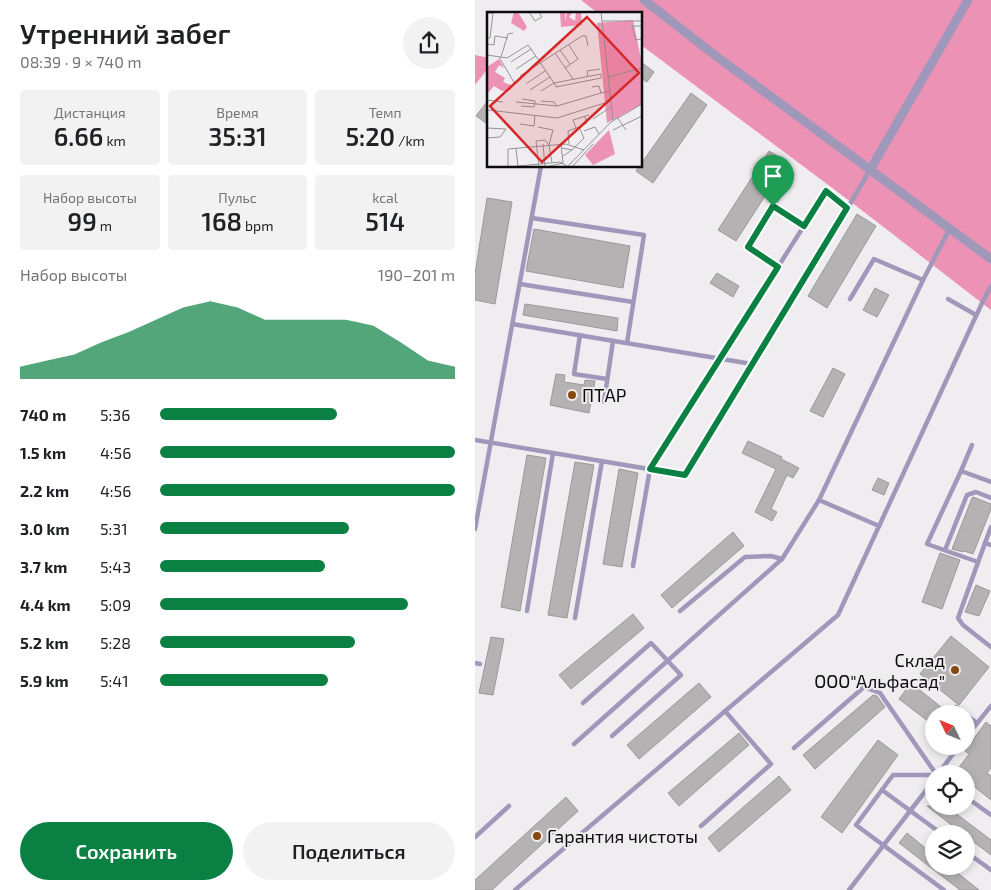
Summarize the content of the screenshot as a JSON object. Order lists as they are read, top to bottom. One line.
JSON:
{"places":["ПТАР","Склад ООО\"Альфасад\"","Гарантия чистоты"],"north":"top left","page":{"heading":["Утренний забег","08:39 · 9 × 740 m"],"stats":[["Дистанция","6.66 km"],["Время","35:31"],["Темп","5:20 /km"],["Набор высоты","99 m"],["Пульс","168 bpm"],["kcal","514"]],"chart":["Набор высоты","190–201 m"],"list":[{"name":"740 m","note":"5:36"},{"name":"1.5 km","note":"4:56"},{"name":"2.2 km","note":"4:56"},{"name":"3.0 km","note":"5:31"},{"name":"3.7 km","note":"5:43"},{"name":"4.4 km","note":"5:09"},{"name":"5.2 km","note":"5:28"},{"name":"5.9 km","note":"5:41"}],"buttons":["Сохранить","Поделиться"]}}
